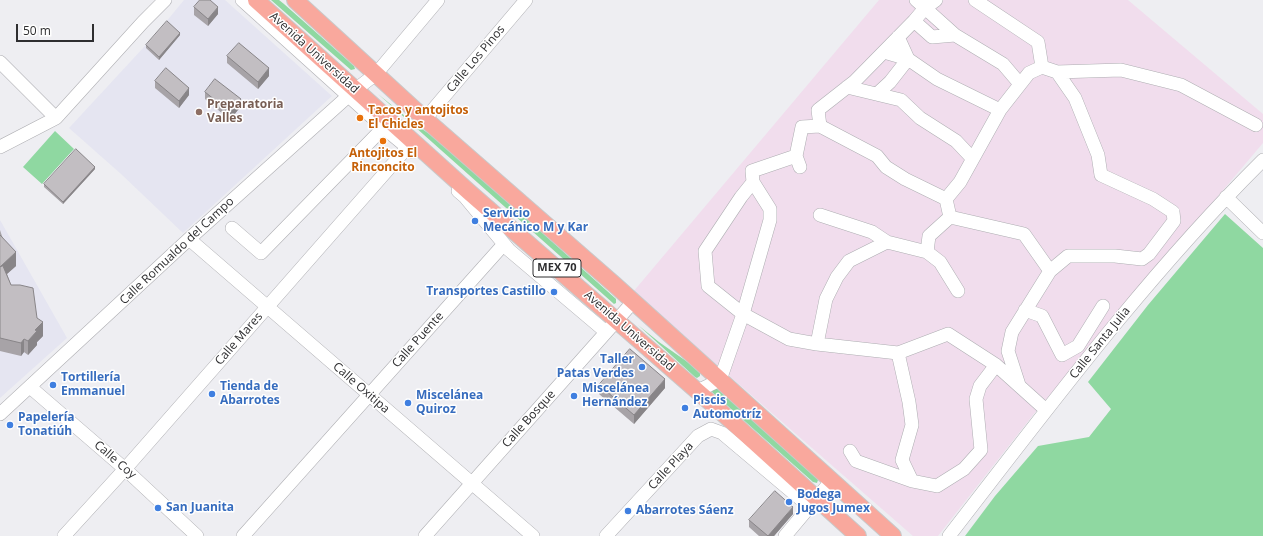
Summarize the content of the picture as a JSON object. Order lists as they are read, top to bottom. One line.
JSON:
{"streets":{"main road":["Avenida Universidad","MEX 70"],"street":["Calle Los Pinos","Calle Romualdo del Campo","Calle Mares","Calle Puente","Calle Santa Julia","Calle Oxitipa","Calle Bosque","Calle Coy","Calle Playa"]},"crossings":[["Avenida Universidad","Calle Los Pinos"],["Avenida Universidad","Calle Romualdo del Campo"],["Avenida Universidad","Calle Mares"],["Avenida Universidad","Calle Bosque"],["Avenida Universidad","Calle Playa"],["Calle Romualdo del Campo","Calle Oxitipa"],["Calle Romualdo del Campo","Calle Coy"],["Calle Mares","Calle Oxitipa"],["Calle Mares","Calle Coy"],["Calle Puente","Calle Oxitipa"],["Calle Oxitipa","Calle Bosque"]],"places":["Preparatoria Valles","Tacos y antojitos El Chicles","Antojitos El Rinconcito","Servicio Mecánico M y Kar","Transportes Castillo","Taller Patas Verdes","Tortillería Emmanuel","Tienda de Abarrotes","Miscelánea Hernández","Miscelánea Quiroz","Piscis Automotríz","Papelería Tonatiúh","Bodega Jugos Jumex","San Juanita","Abarrotes Sáenz"],"scale_bar":"50 m"}
